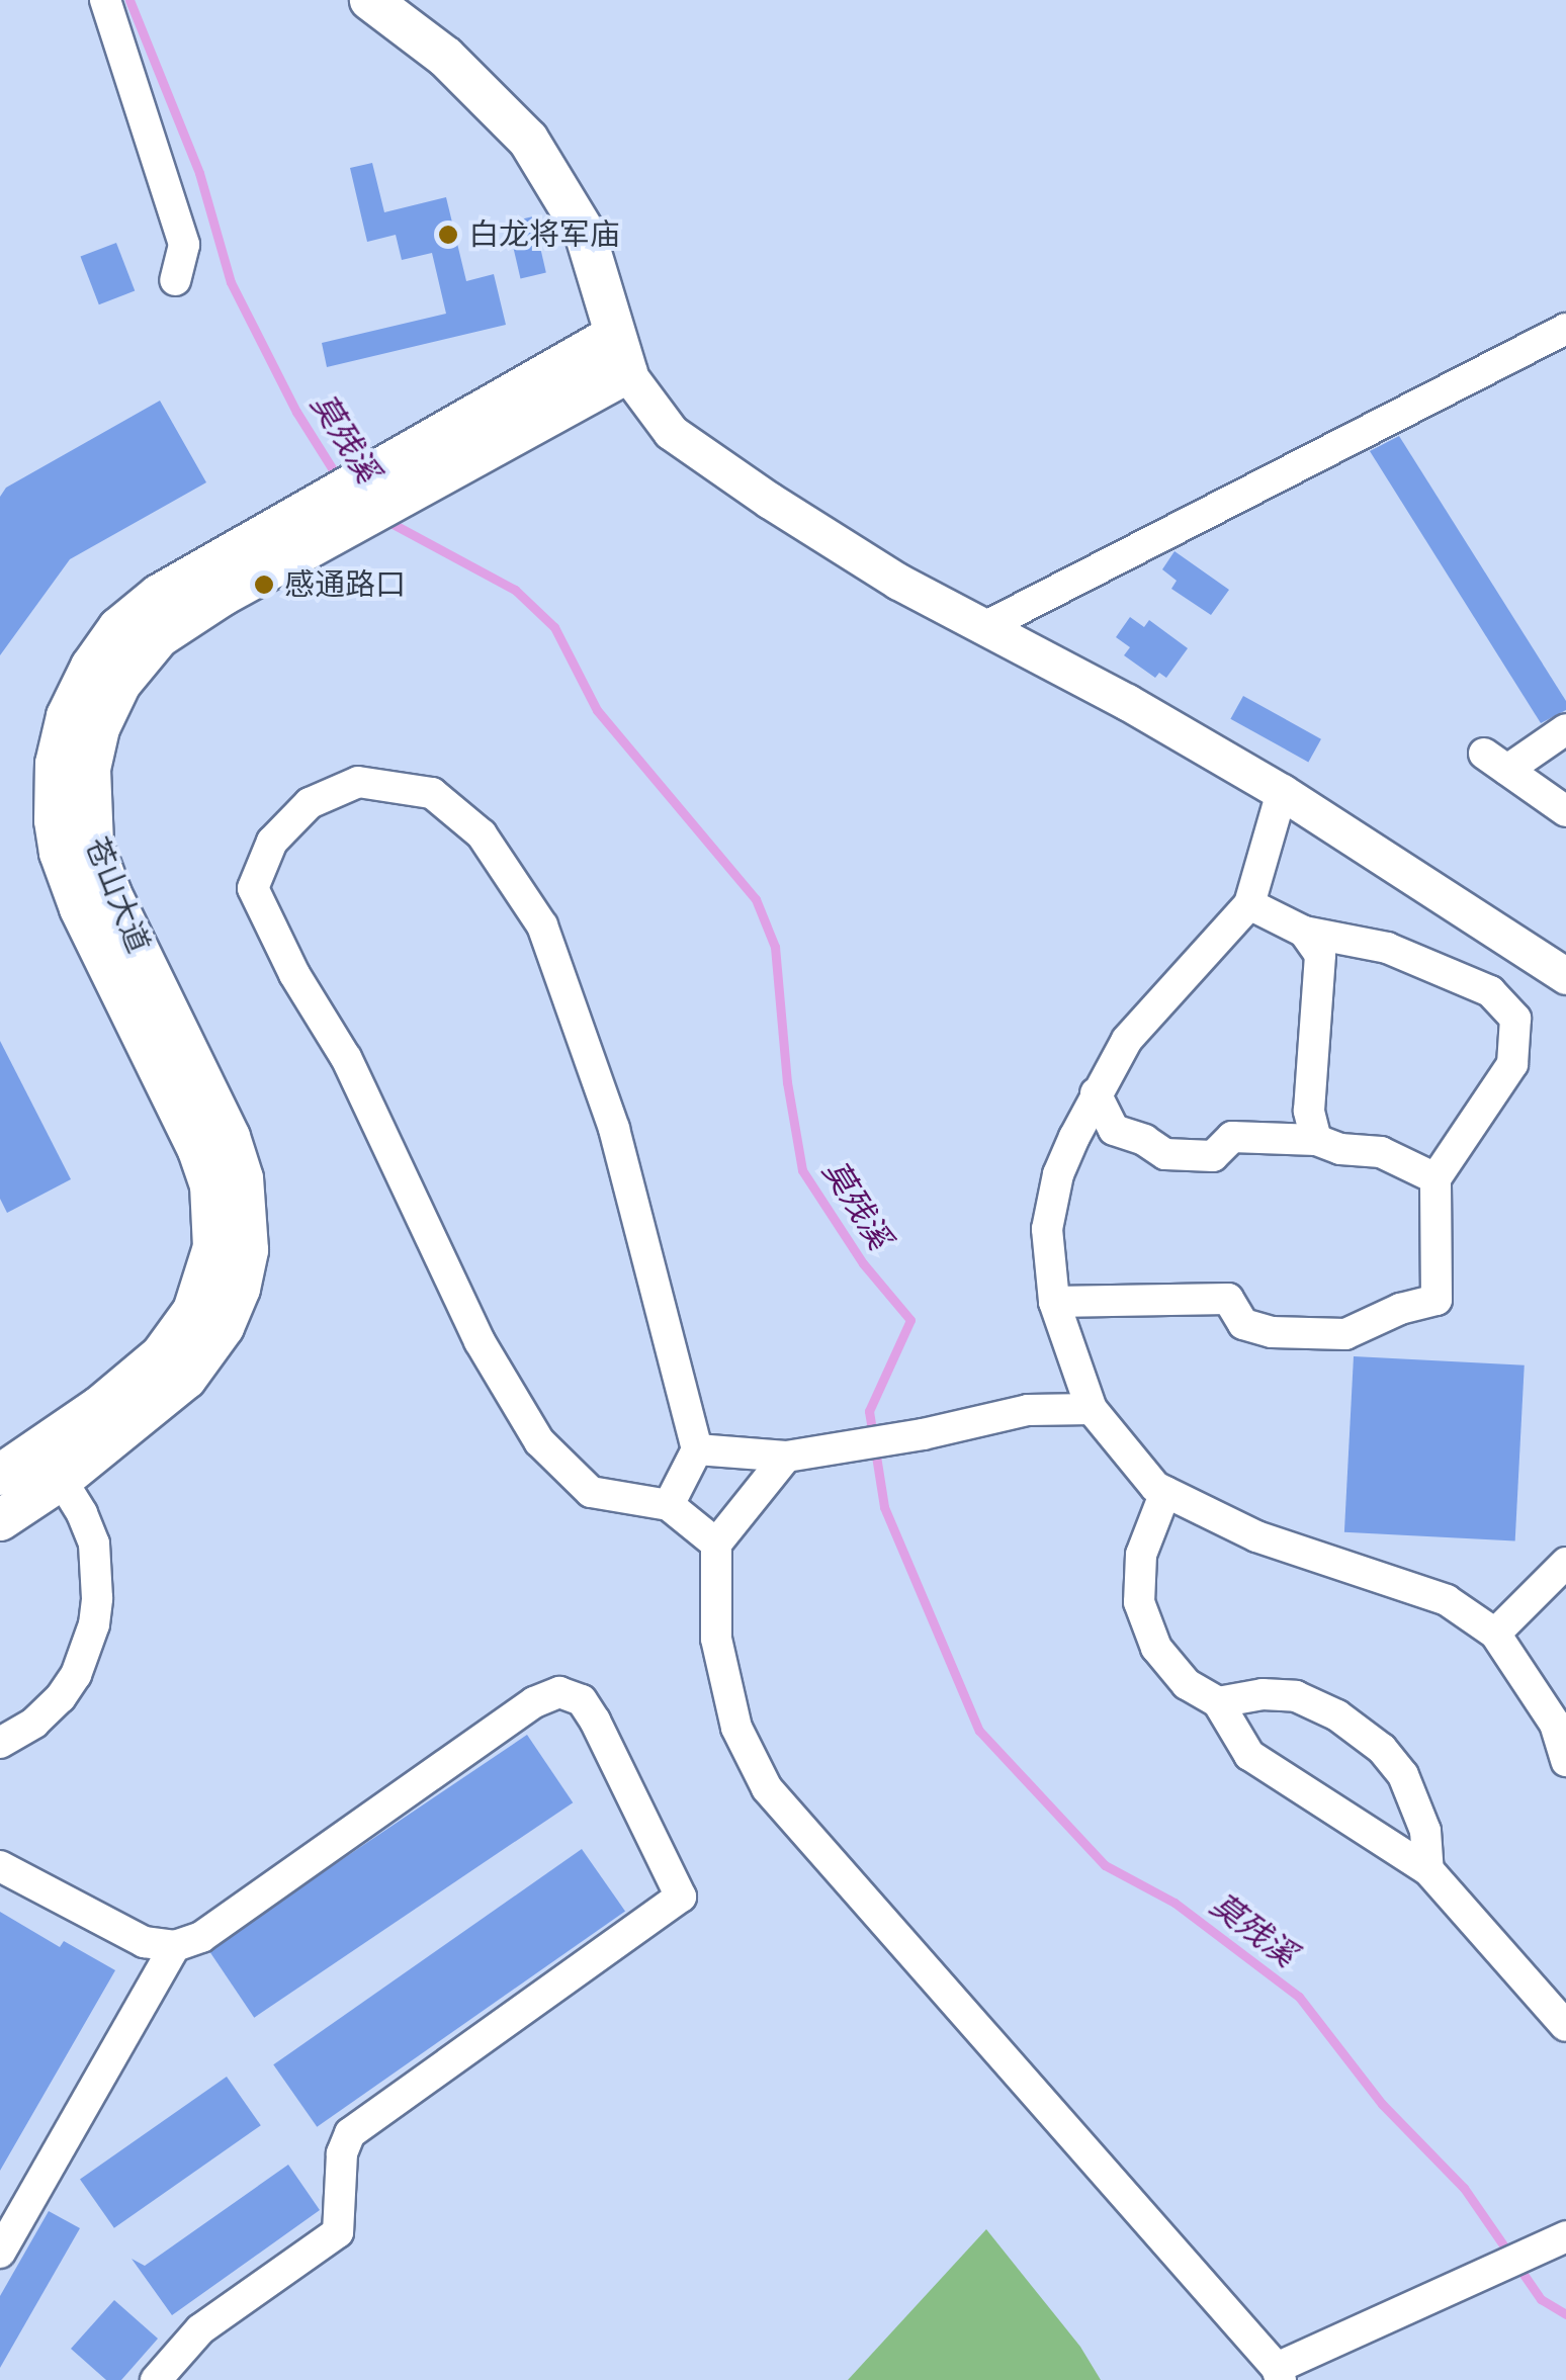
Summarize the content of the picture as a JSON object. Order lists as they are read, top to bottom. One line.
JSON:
{"streets":{"main road":["苍山大道"]},"water":["莫残溪"],"places":["白龙将军庙","感通路口"]}
